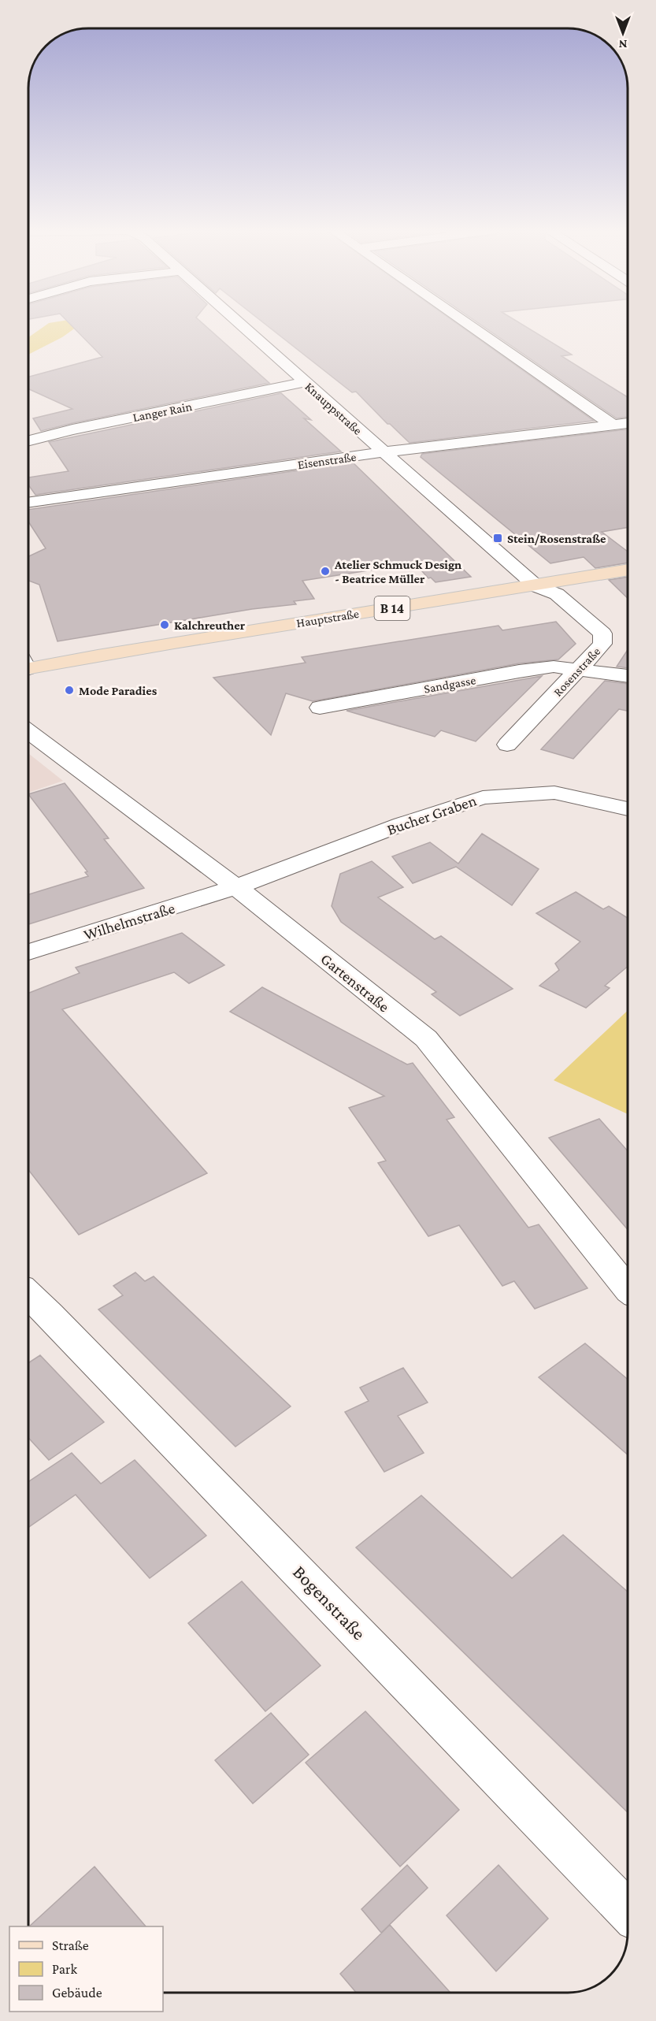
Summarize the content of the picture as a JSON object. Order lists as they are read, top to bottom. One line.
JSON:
{"streets":{"main road":["B 14","Hauptstraße"],"street":["Knauppstraße","Langer Rain","Eisenstraße","Rosenstraße","Sandgasse","Bucher Graben","Wilhelmstraße","Gartenstraße","Bogenstraße"]},"crossings":[["Knauppstraße","Langer Rain"],["Knauppstraße","Eisenstraße"],["Knauppstraße","Hauptstraße"],["Knauppstraße","Rosenstraße"],["Hauptstraße","Rosenstraße"],["Rosenstraße","Sandgasse"],["Bucher Graben","Wilhelmstraße"],["Bucher Graben","Gartenstraße"],["Wilhelmstraße","Gartenstraße"]],"places":{"transit":["Stein/Rosenstraße"],"other":["Atelier Schmuck Design - Beatrice Müller","Kalchreuther","Mode Paradies"]},"legend":["Straße","Park","Gebäude"],"north":"bottom"}
